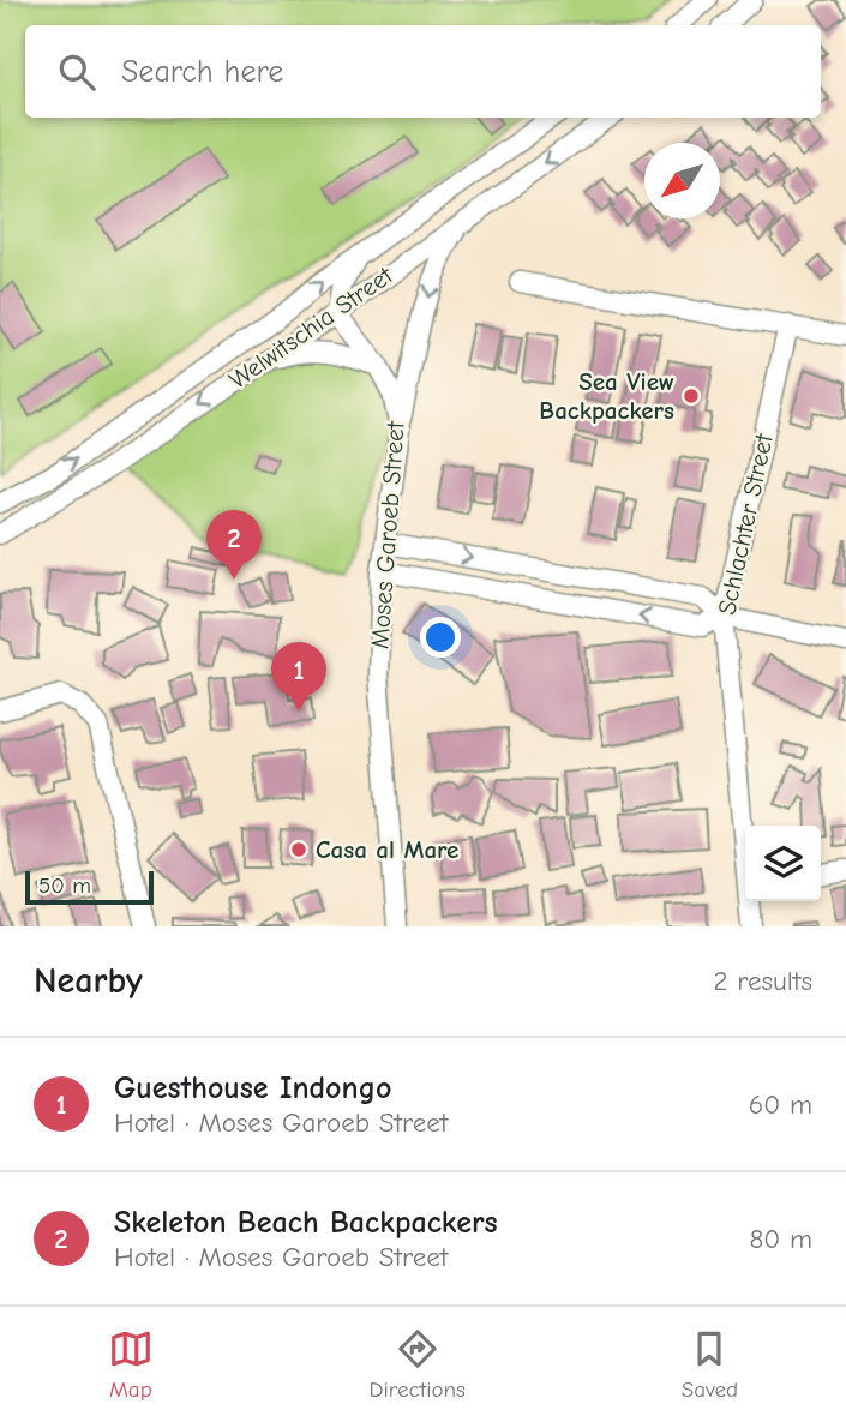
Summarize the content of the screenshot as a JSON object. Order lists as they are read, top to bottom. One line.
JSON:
{"streets":{"street":["Welwitschia Street","Schlachter Street","Moses Garoeb Street"]},"crossings":[["Welwitschia Street","Moses Garoeb Street"]],"places":["Sea View Backpackers","Casa al Mare"],"scale_bar":"50 m","north":"bottom left","page":{"search":"Search here","pins":["2","1"],"scale":"50 m","heading":["Nearby","2 results"],"list":[{"mark":"1","name":"Guesthouse Indongo","note":"Hotel · Moses Garoeb Street","value":"60 m"},{"mark":"2","name":"Skeleton Beach Backpackers","note":"Hotel · Moses Garoeb Street","value":"80 m"}],"nav":["Map","Directions","Saved"]}}
